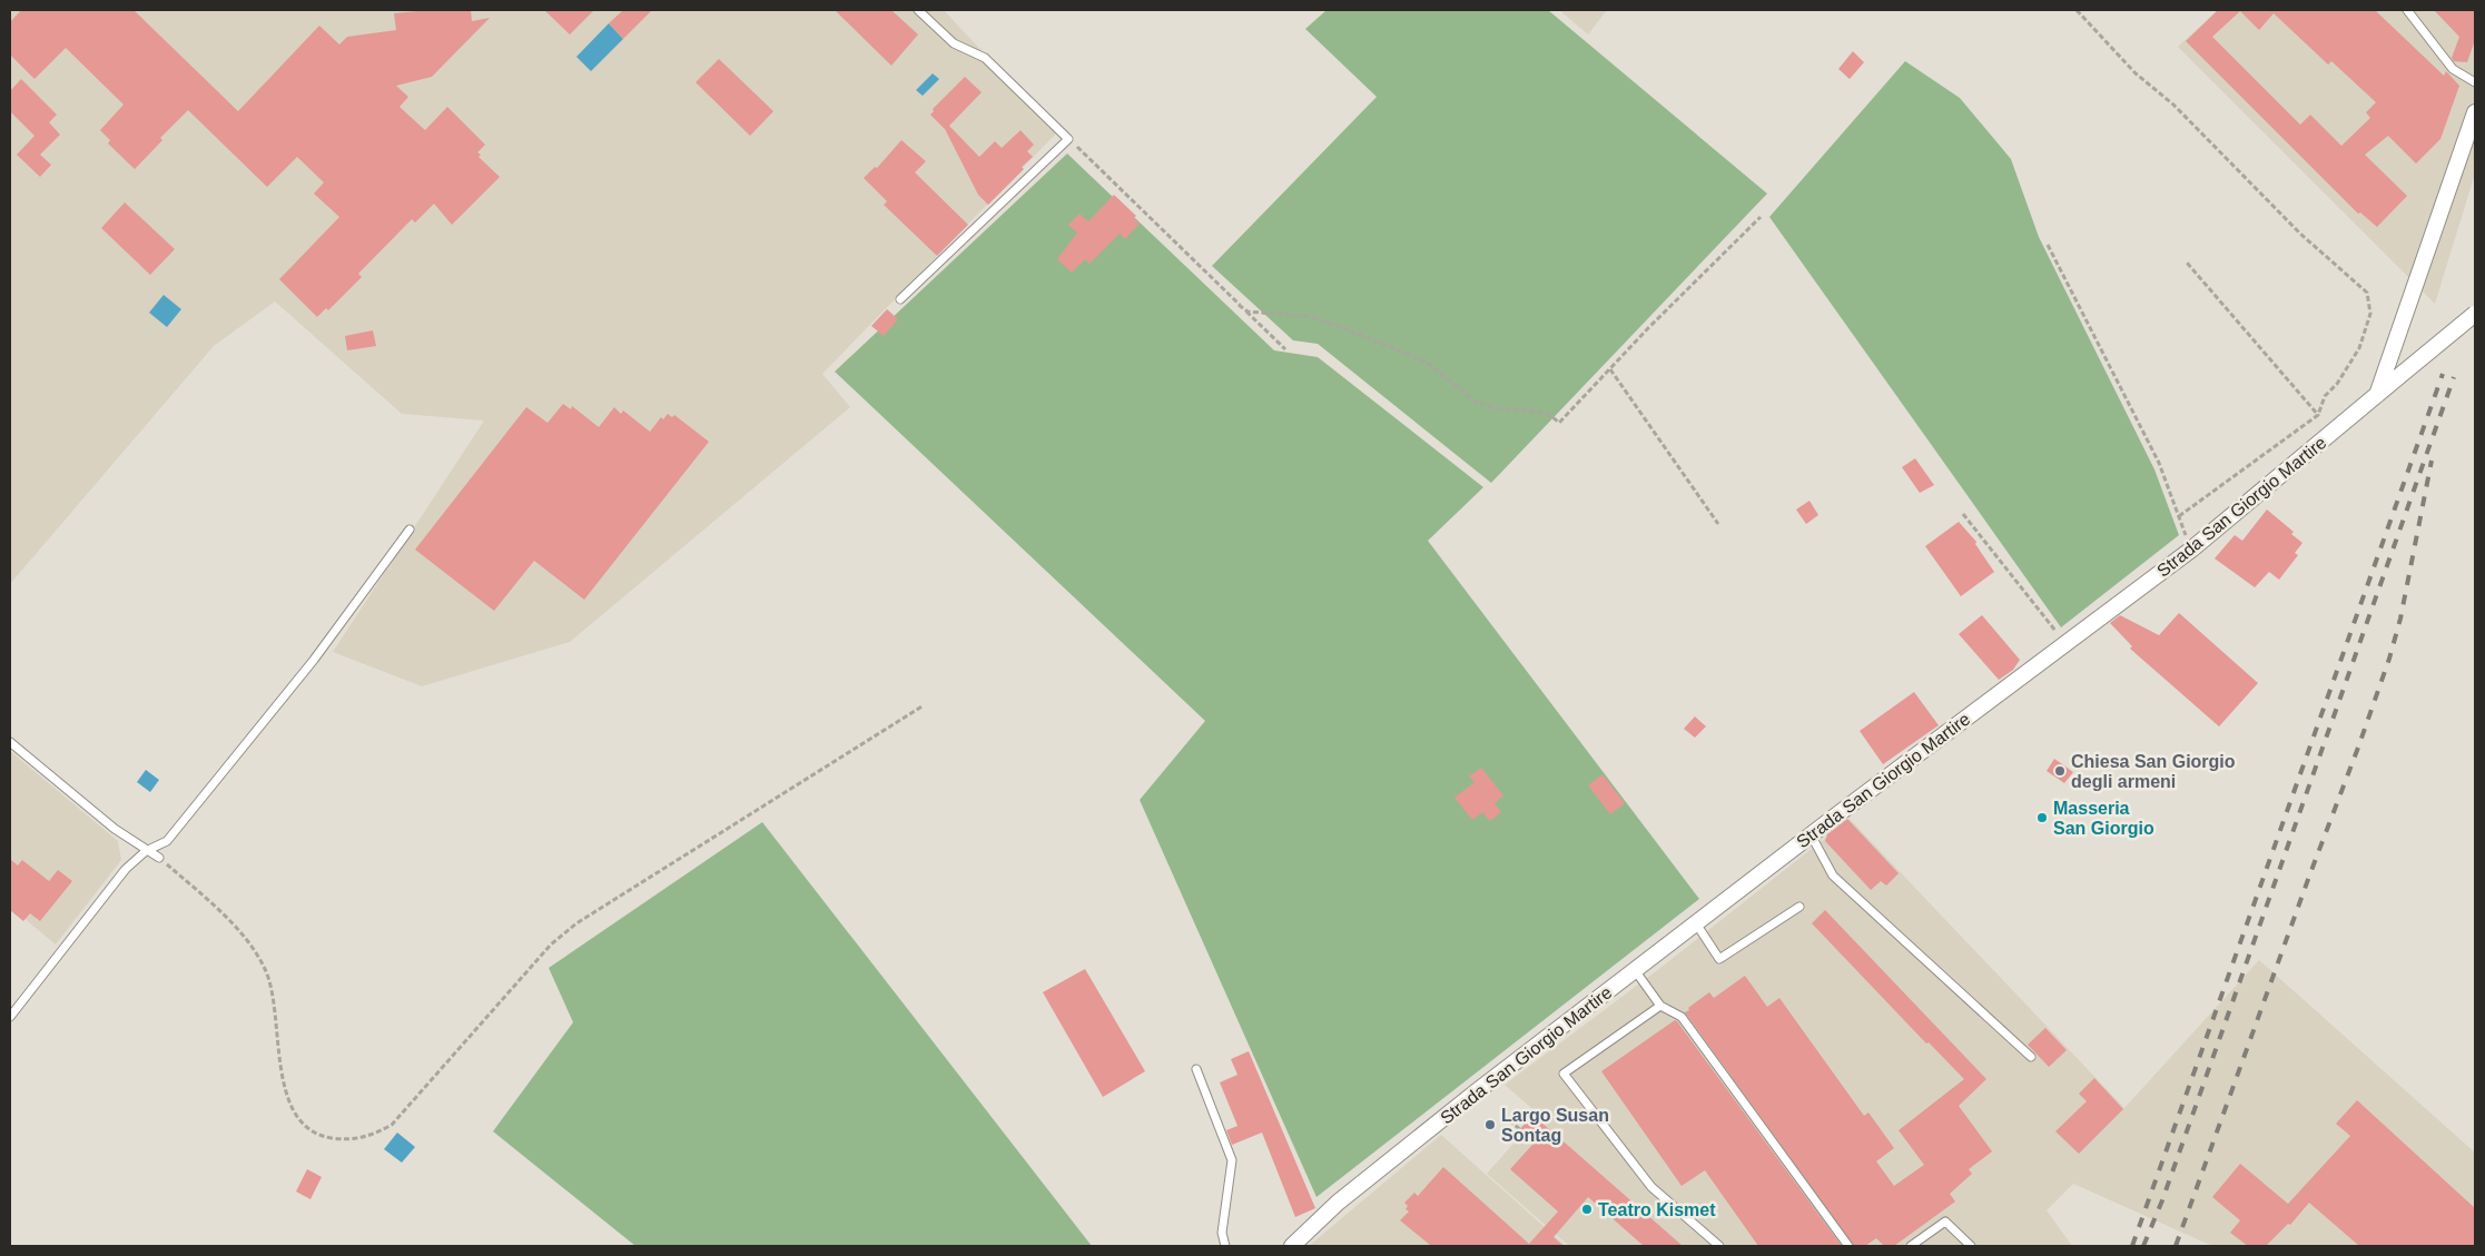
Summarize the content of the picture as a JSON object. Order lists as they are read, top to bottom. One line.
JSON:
{"streets":{"street":["Strada San Giorgio Martire"]},"places":["Chiesa San Giorgio degli armeni","Masseria San Giorgio","Largo Susan Sontag","Teatro Kismet"]}
